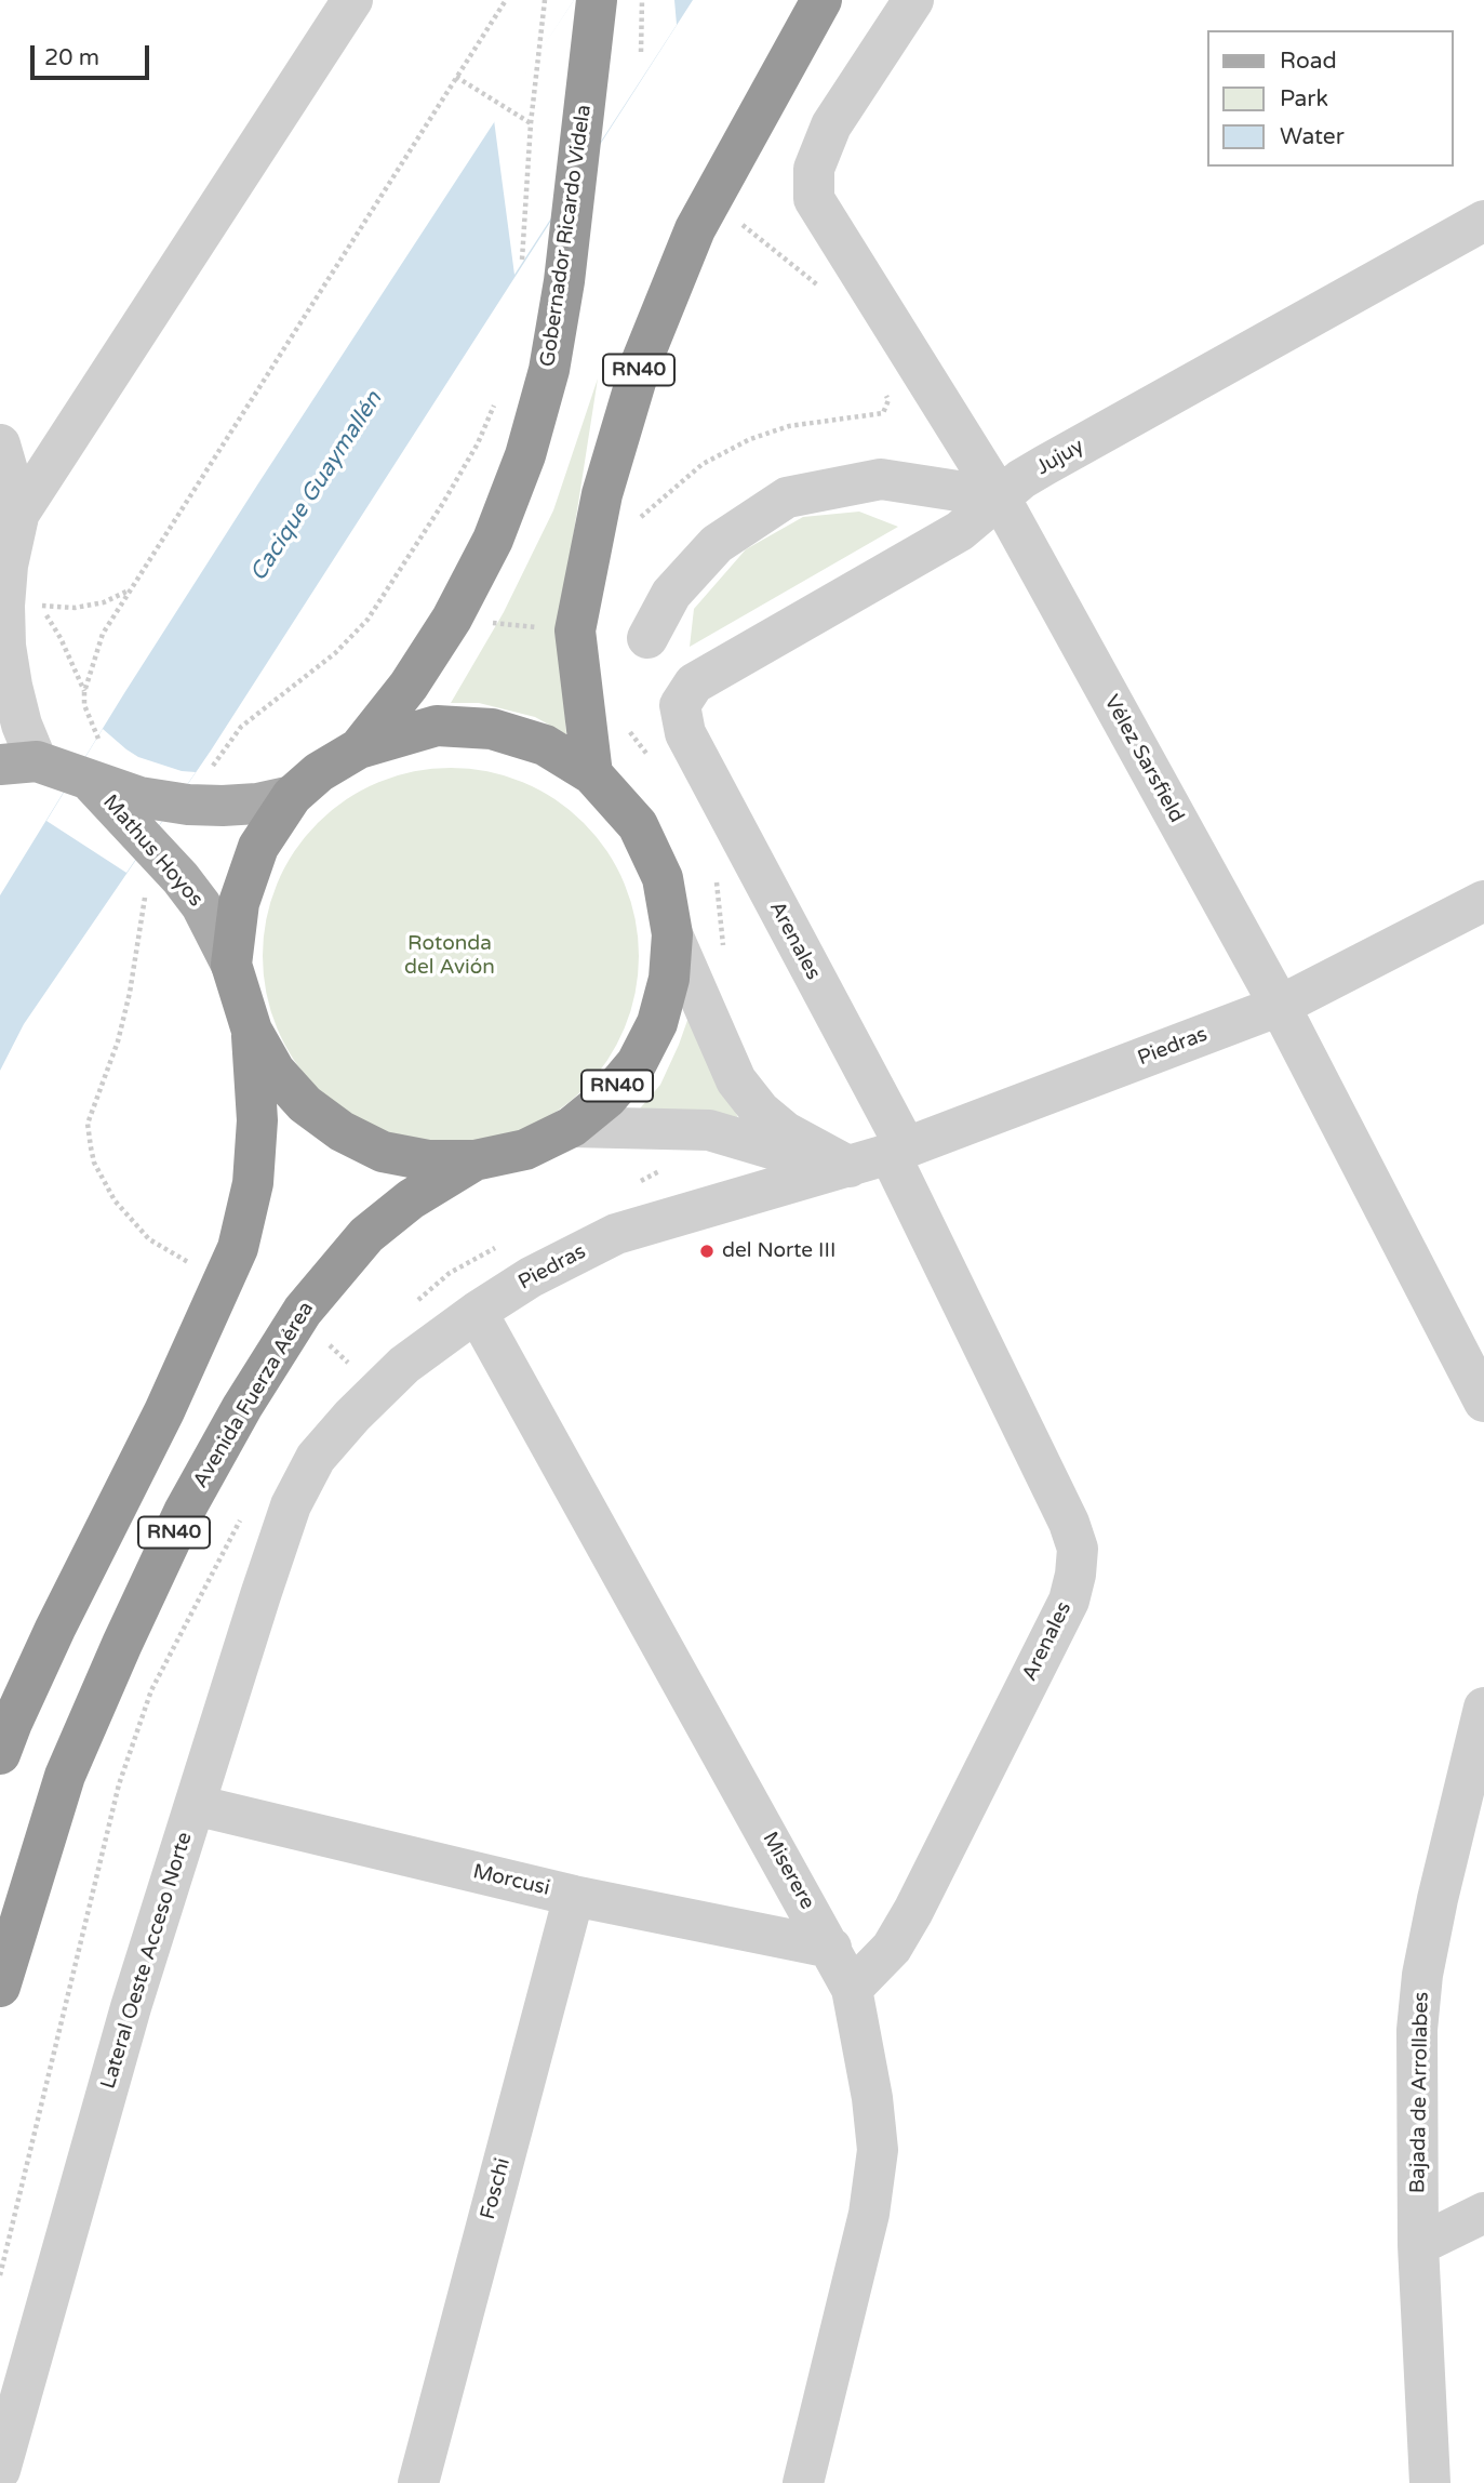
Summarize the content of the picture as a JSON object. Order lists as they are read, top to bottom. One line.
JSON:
{"streets":{"highway":["Gobernador Ricardo Videla","RN40","Avenida Fuerza Aérea"],"main road":["Mathus Hoyos"],"street":["Jujuy","Vélez Sarsfield","Arenales","Piedras","Miserere","Morcusi","Lateral Oeste Acceso Norte","Bajada de Arrollabes","Foschi"]},"crossings":[["Gobernador Ricardo Videla","RN40"],["Gobernador Ricardo Videla","Mathus Hoyos"],["RN40","Mathus Hoyos"],["RN40","Avenida Fuerza Aérea"],["Jujuy","Vélez Sarsfield"],["Jujuy","Arenales"],["Vélez Sarsfield","Piedras"],["Arenales","Piedras"],["Arenales","Miserere"],["Piedras","Miserere"],["Piedras","Lateral Oeste Acceso Norte"],["Miserere","Morcusi"],["Morcusi","Lateral Oeste Acceso Norte"],["Morcusi","Foschi"]],"water":["Cacique Guaymallén"],"parks":["Rotonda del Avión"],"places":["del Norte III"],"legend":["Road","Park","Water"],"scale_bar":"20 m"}
